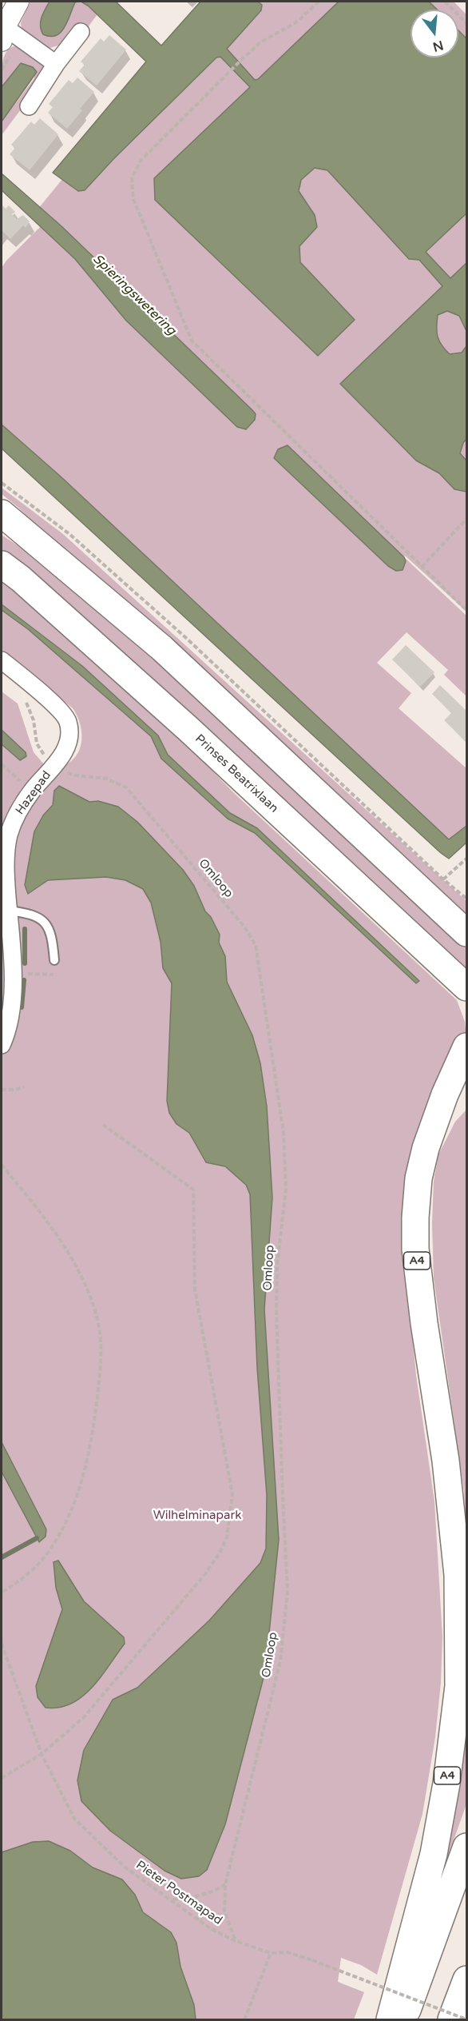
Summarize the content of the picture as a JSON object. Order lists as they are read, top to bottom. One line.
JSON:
{"streets":{"main road":["Prinses Beatrixlaan","A4"],"street":["Hazepad"],"path":["Omloop","Pieter Postmapad"]},"crossings":[["Hazepad","Omloop"],["Omloop","Pieter Postmapad"]],"water":["Spieringswetering"],"parks":["Wilhelminapark"],"north":"bottom"}
